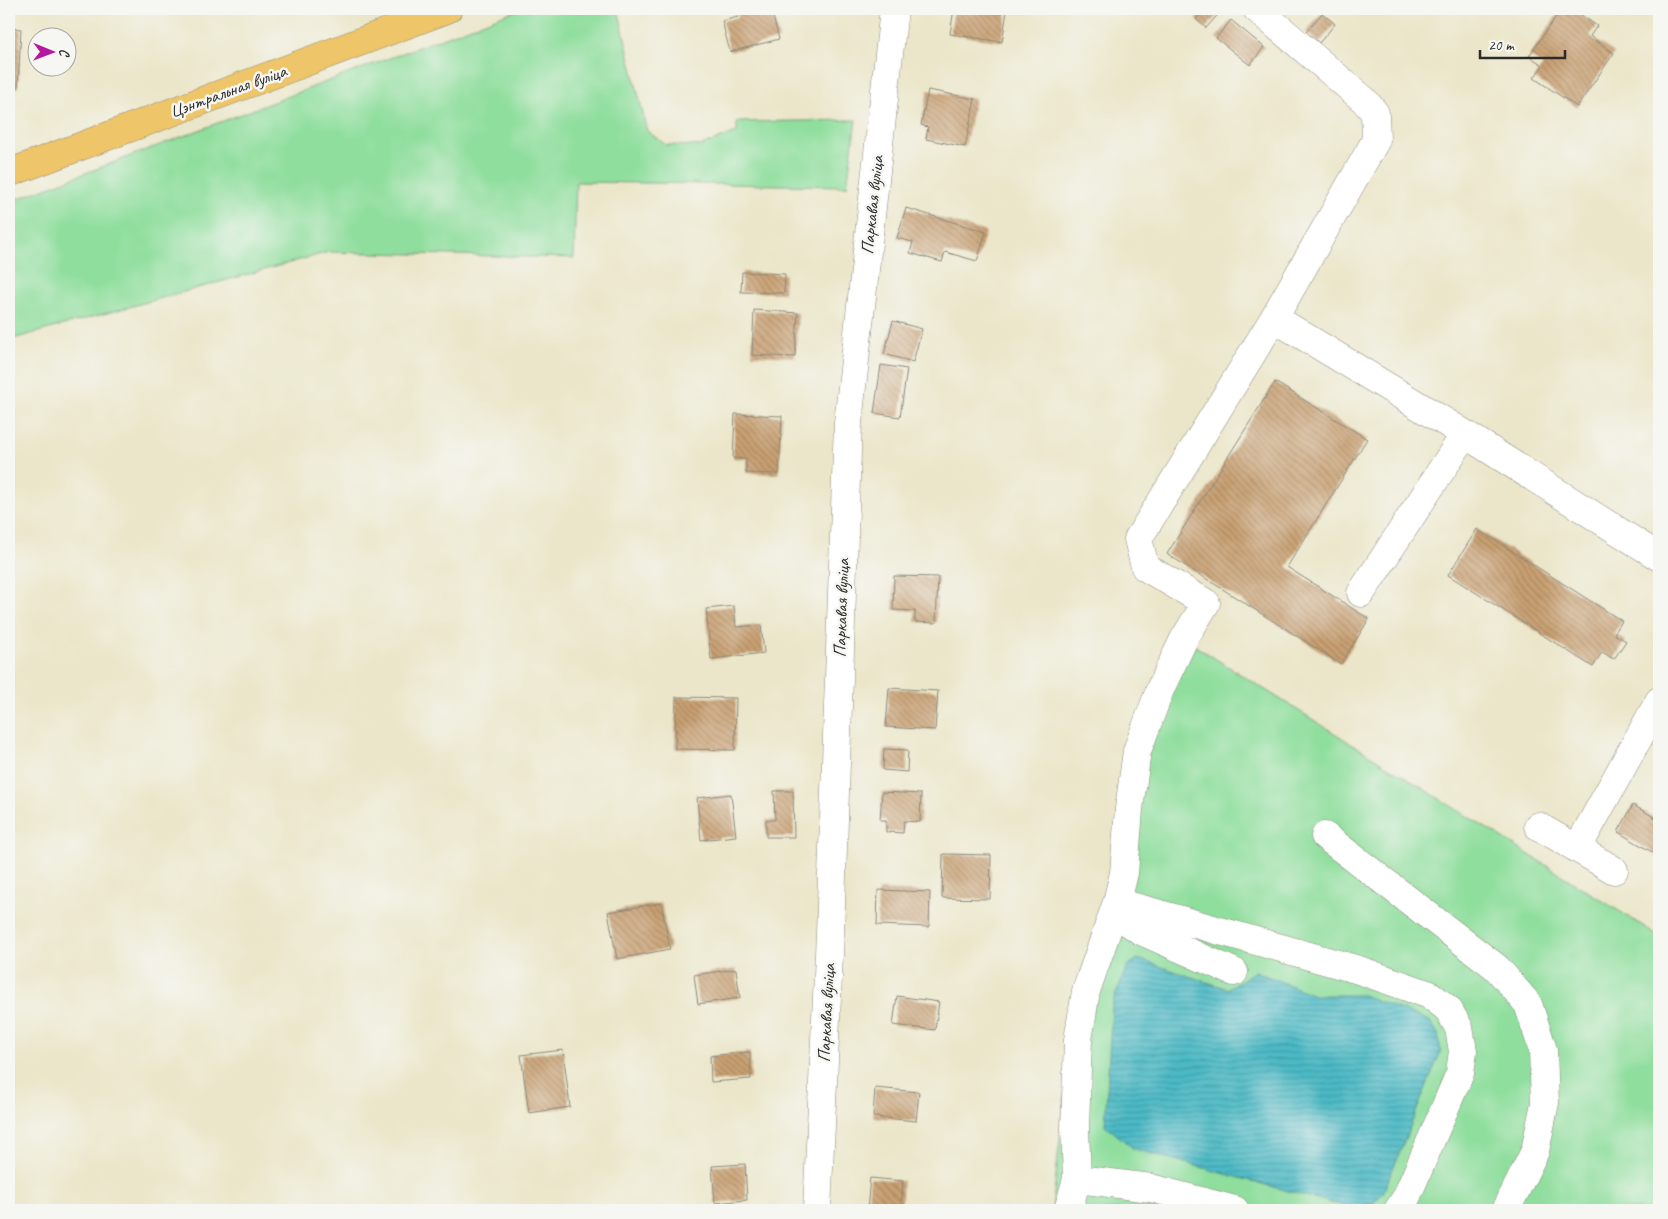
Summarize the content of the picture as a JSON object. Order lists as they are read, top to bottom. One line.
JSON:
{"streets":{"main road":["Цэнтральная вуліца"],"street":["Паркавая вуліца"]},"scale_bar":"20 m","north":"right"}
